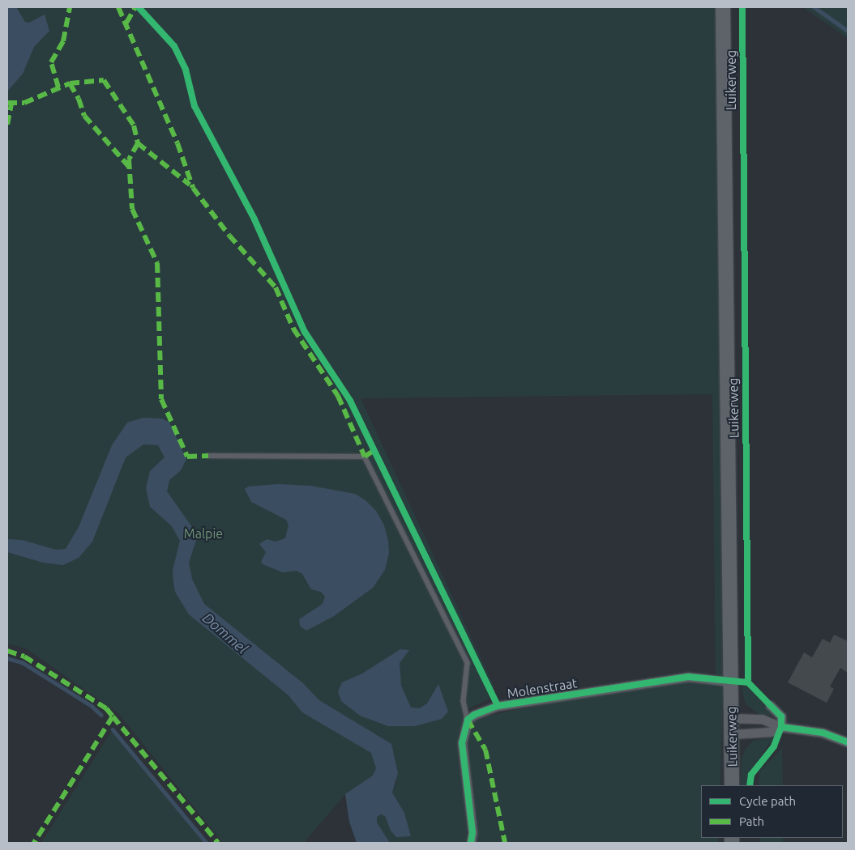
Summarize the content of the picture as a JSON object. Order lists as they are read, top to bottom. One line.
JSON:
{"streets":{"main road":["Luikerweg"],"street":["Molenstraat"]},"crossings":[["Luikerweg","Molenstraat"]],"water":["Dommel"],"parks":["Malpie"],"legend":["Cycle path","Path"]}
